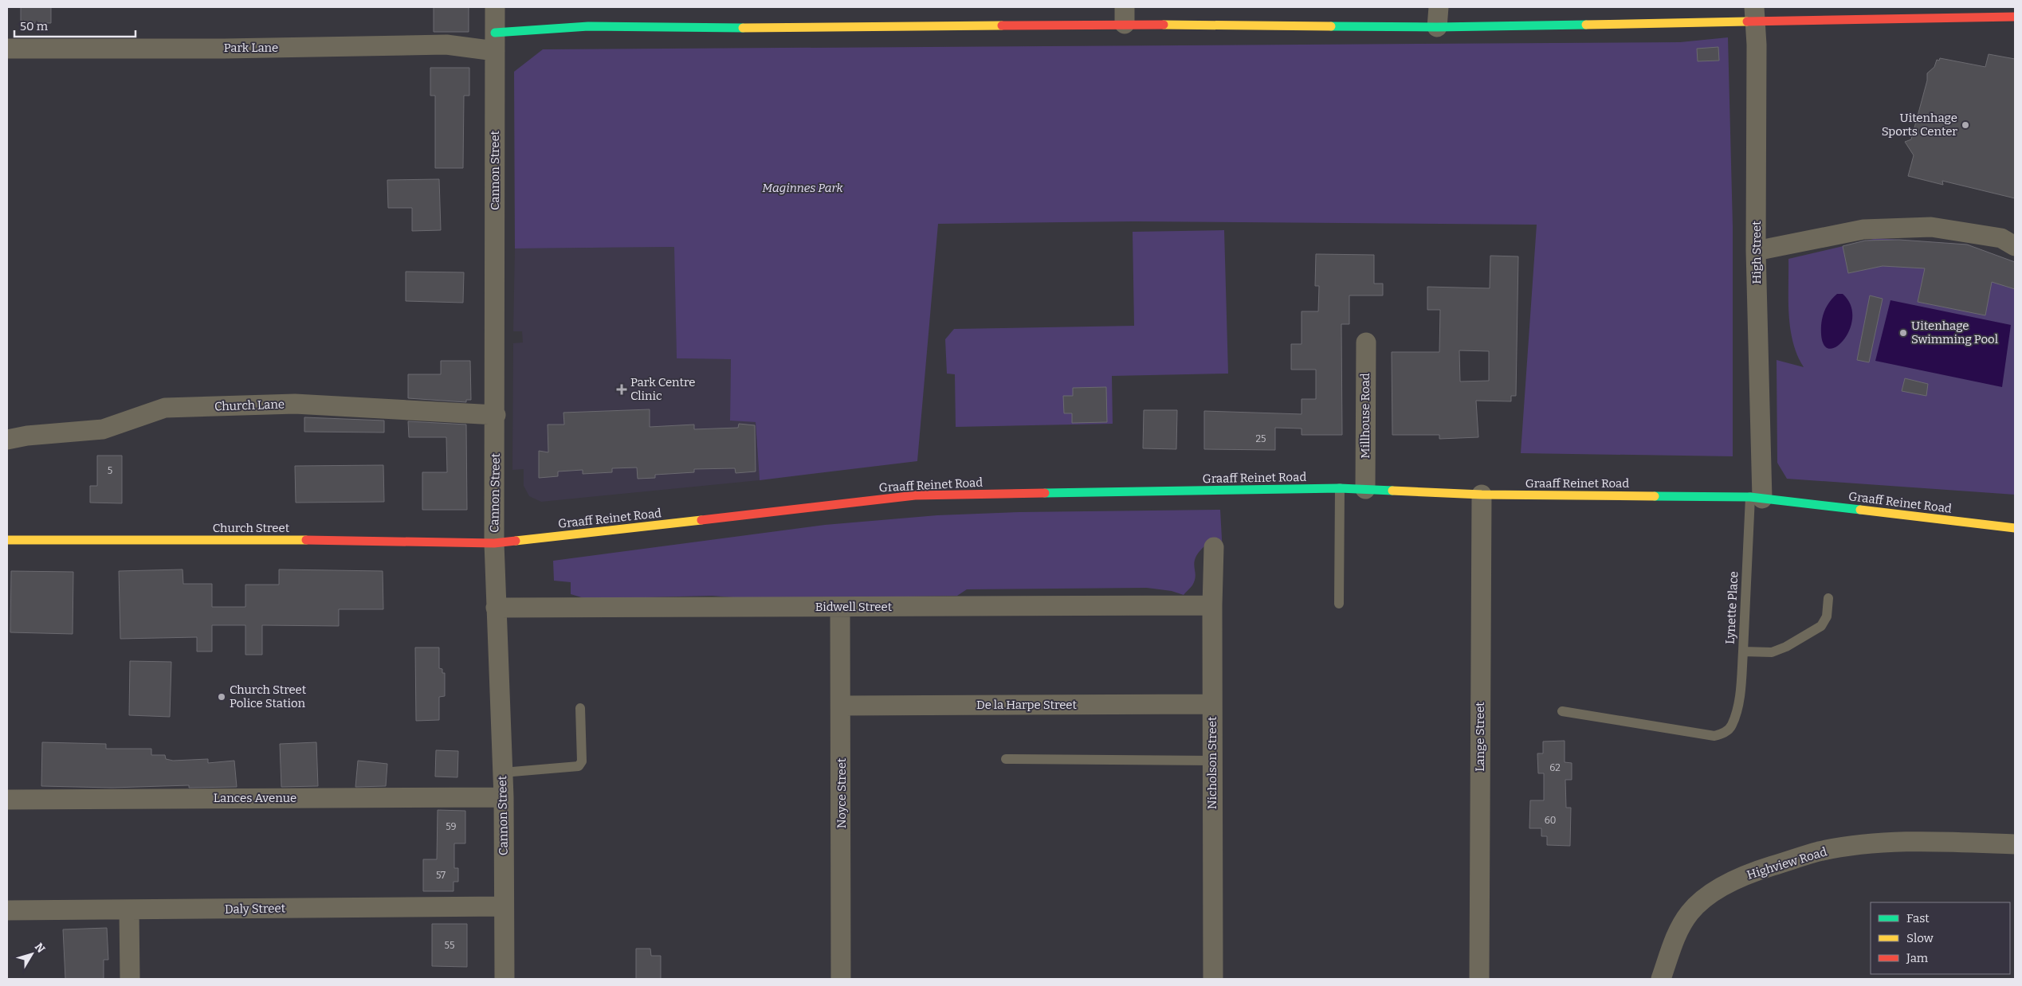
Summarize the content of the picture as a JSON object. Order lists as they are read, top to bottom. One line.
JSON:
{"streets":{"main road":["Graaff Reinet Road","Church Street"],"street":["Park Lane","Cannon Street","High Street","Church Lane","Millhouse Road","Bidwell Street","De la Harpe Street","Lange Street","Nicholson Street","Noyce Street","Lances Avenue","Highview Road","Daly Street"],"lane":["Lynette Place"]},"crossings":[["Park Lane","Cannon Street"],["Cannon Street","Church Lane"],["Cannon Street","Graaff Reinet Road"],["Cannon Street","Church Street"],["Cannon Street","Bidwell Street"],["Cannon Street","Lances Avenue"],["Cannon Street","Daly Street"],["High Street","Graaff Reinet Road"],["High Street","Lynette Place"],["Millhouse Road","Graaff Reinet Road"],["Graaff Reinet Road","Church Street"],["Graaff Reinet Road","Lynette Place"],["Graaff Reinet Road","Lange Street"],["Bidwell Street","Nicholson Street"],["Bidwell Street","Noyce Street"],["De la Harpe Street","Nicholson Street"],["De la Harpe Street","Noyce Street"]],"parks":["Maginnes Park"],"places":{"other":["Uitenhage Sports Center","Uitenhage Swimming Pool","Church Street Police Station"],"health":["Park Centre Clinic"]},"house_numbers":["25","5","62","60","59","57","55"],"legend":["Fast","Slow","Jam"],"scale_bar":"50 m","north":"top right"}
